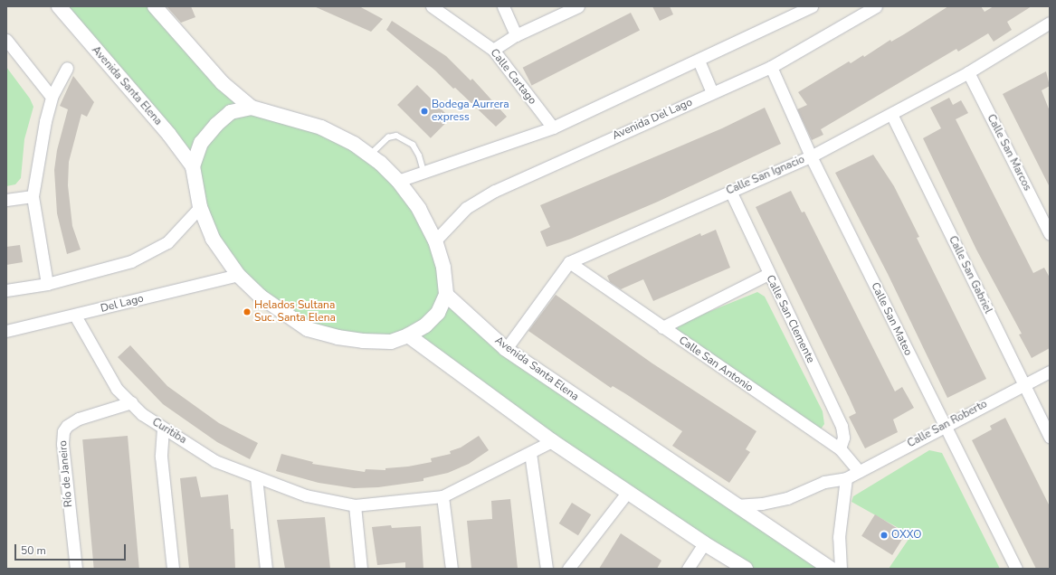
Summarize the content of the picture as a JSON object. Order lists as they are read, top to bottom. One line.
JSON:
{"streets":{"street":["Calle Cartago","Avenida Santa Elena","Avenida Del Lago","Calle San Marcos","Calle San Ignacio","Calle San Gabriel","Del Lago","Calle San Clemente","Calle San Mateo","Calle San Antonio","Calle San Roberto","Curitiba","Río de Janeiro"]},"crossings":[["Avenida Santa Elena","Calle San Ignacio"],["Avenida Santa Elena","Calle San Roberto"],["Avenida Del Lago","Calle San Mateo"],["Calle San Marcos","Calle San Ignacio"],["Calle San Ignacio","Calle San Gabriel"],["Calle San Ignacio","Calle San Clemente"],["Calle San Ignacio","Calle San Mateo"],["Calle San Ignacio","Calle San Antonio"],["Calle San Gabriel","Calle San Roberto"],["Del Lago","Curitiba"],["Calle San Clemente","Calle San Antonio"],["Calle San Mateo","Calle San Roberto"],["Calle San Antonio","Calle San Roberto"],["Curitiba","Río de Janeiro"]],"places":["Bodega Aurrera express","Helados Sultana Suc. Santa Elena","OXXO"],"scale_bar":"50 m"}
